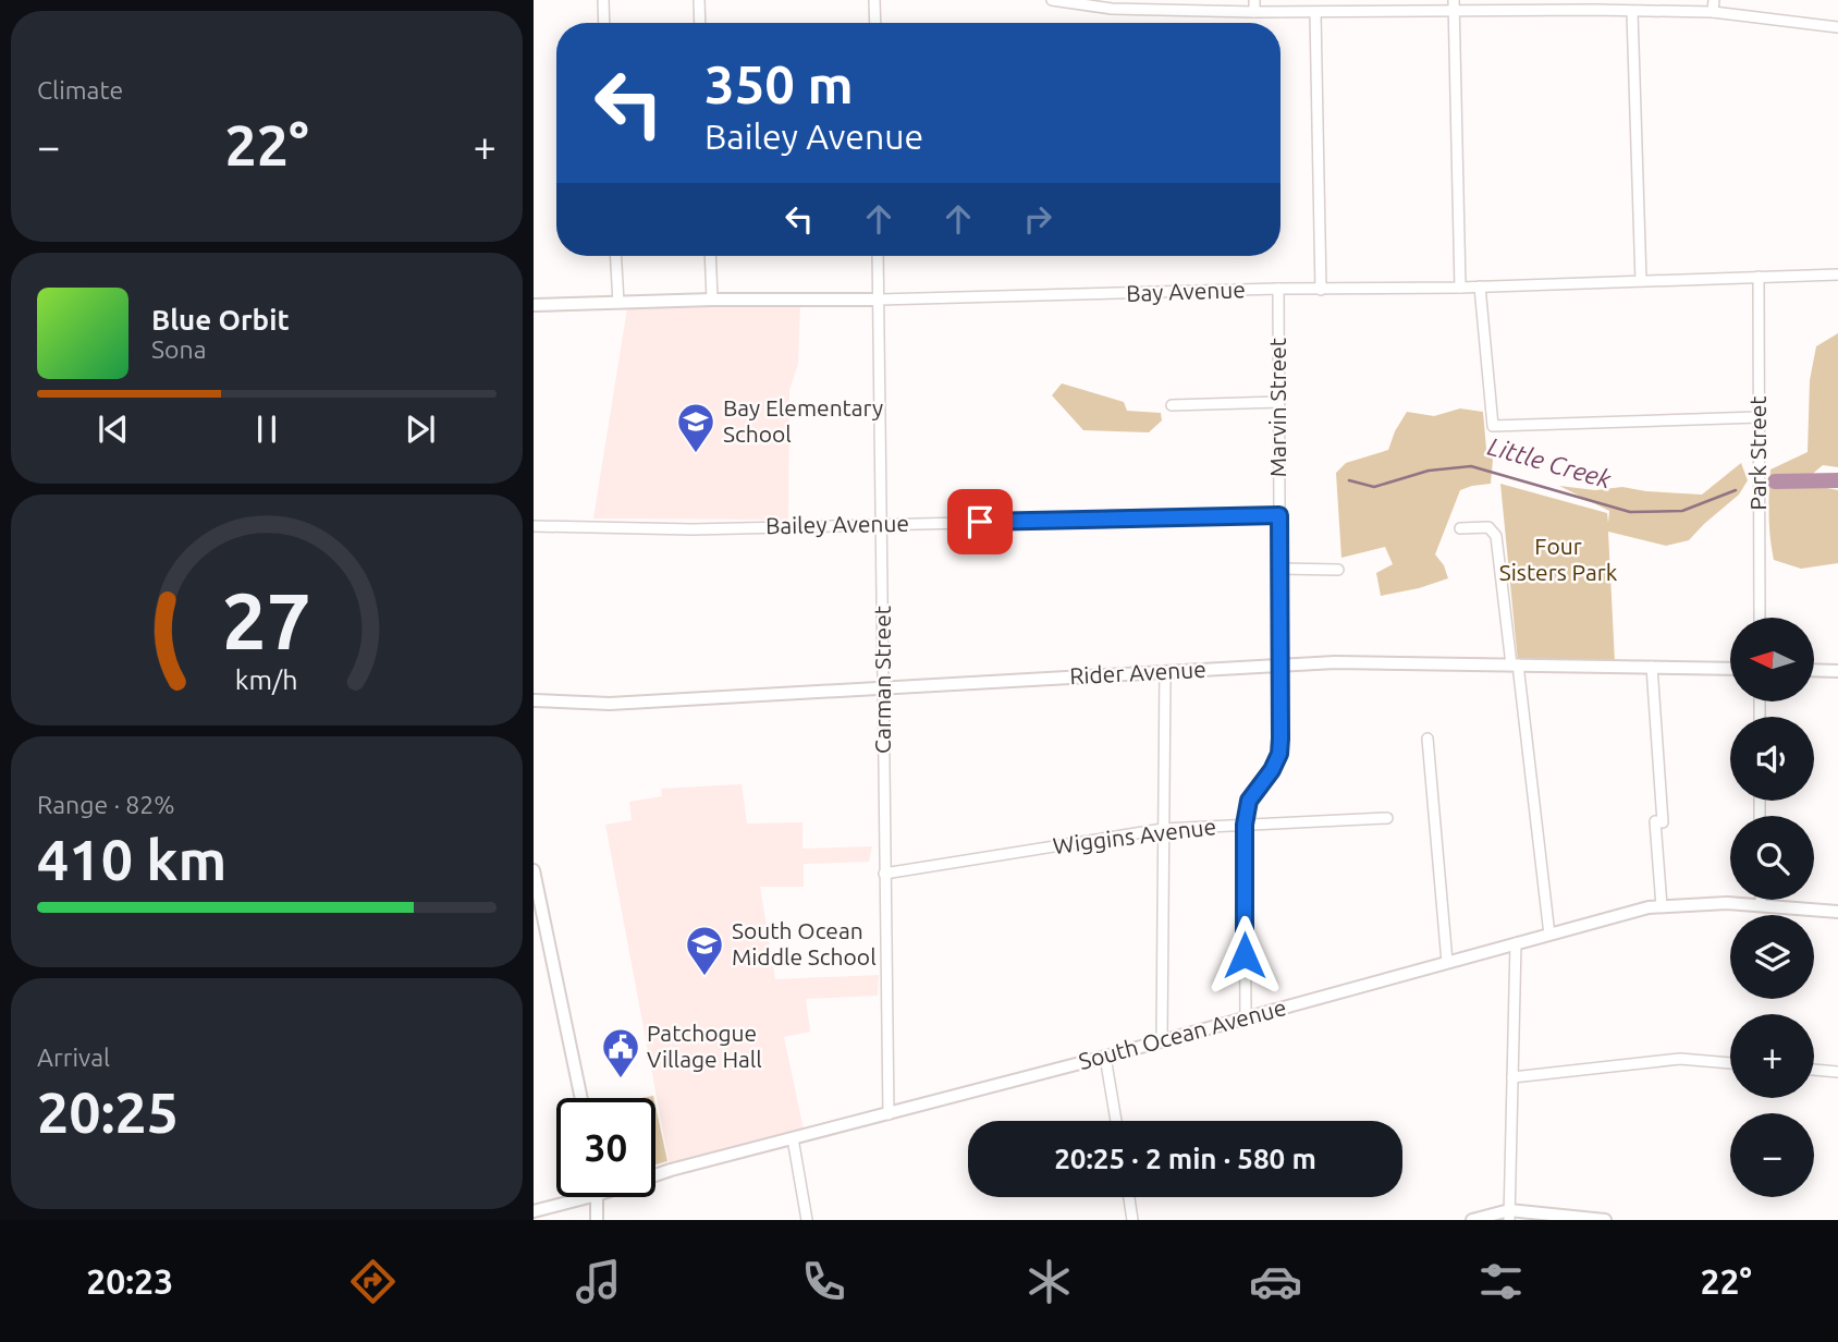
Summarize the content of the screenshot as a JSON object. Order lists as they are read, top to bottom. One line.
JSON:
{"streets":{"street":["Bay Avenue","Marvin Street","Park Street","Bailey Avenue","Rider Avenue","Carman Street","Wiggins Avenue","South Ocean Avenue"]},"crossings":[["Bay Avenue","Marvin Street"],["Bay Avenue","Park Street"],["Bay Avenue","Carman Street"],["Marvin Street","Bailey Avenue"],["Marvin Street","Rider Avenue"],["Marvin Street","Wiggins Avenue"],["Marvin Street","South Ocean Avenue"],["Bailey Avenue","Carman Street"],["Rider Avenue","Carman Street"],["Carman Street","Wiggins Avenue"],["Carman Street","South Ocean Avenue"]],"water":["Little Creek"],"parks":["Four Sisters Park"],"places":{"school or university":["Bay Elementary School","South Ocean Middle School"],"public building":["Patchogue Village Hall"]},"north":"left","page":{"tile":["Climate",["Range · 82%","410 km"],["Arrival","20:25"]],"turn":["350 m","Bailey Avenue"],"heat":["−","22°","+"],"song":["Blue Orbit","Sona"],"map_buttons":["+","−"],"limit":"30","trip":"20:25 · 2 min · 580 m","tabs":["20:23","22°"],"gauge":["27","km/h"]}}
